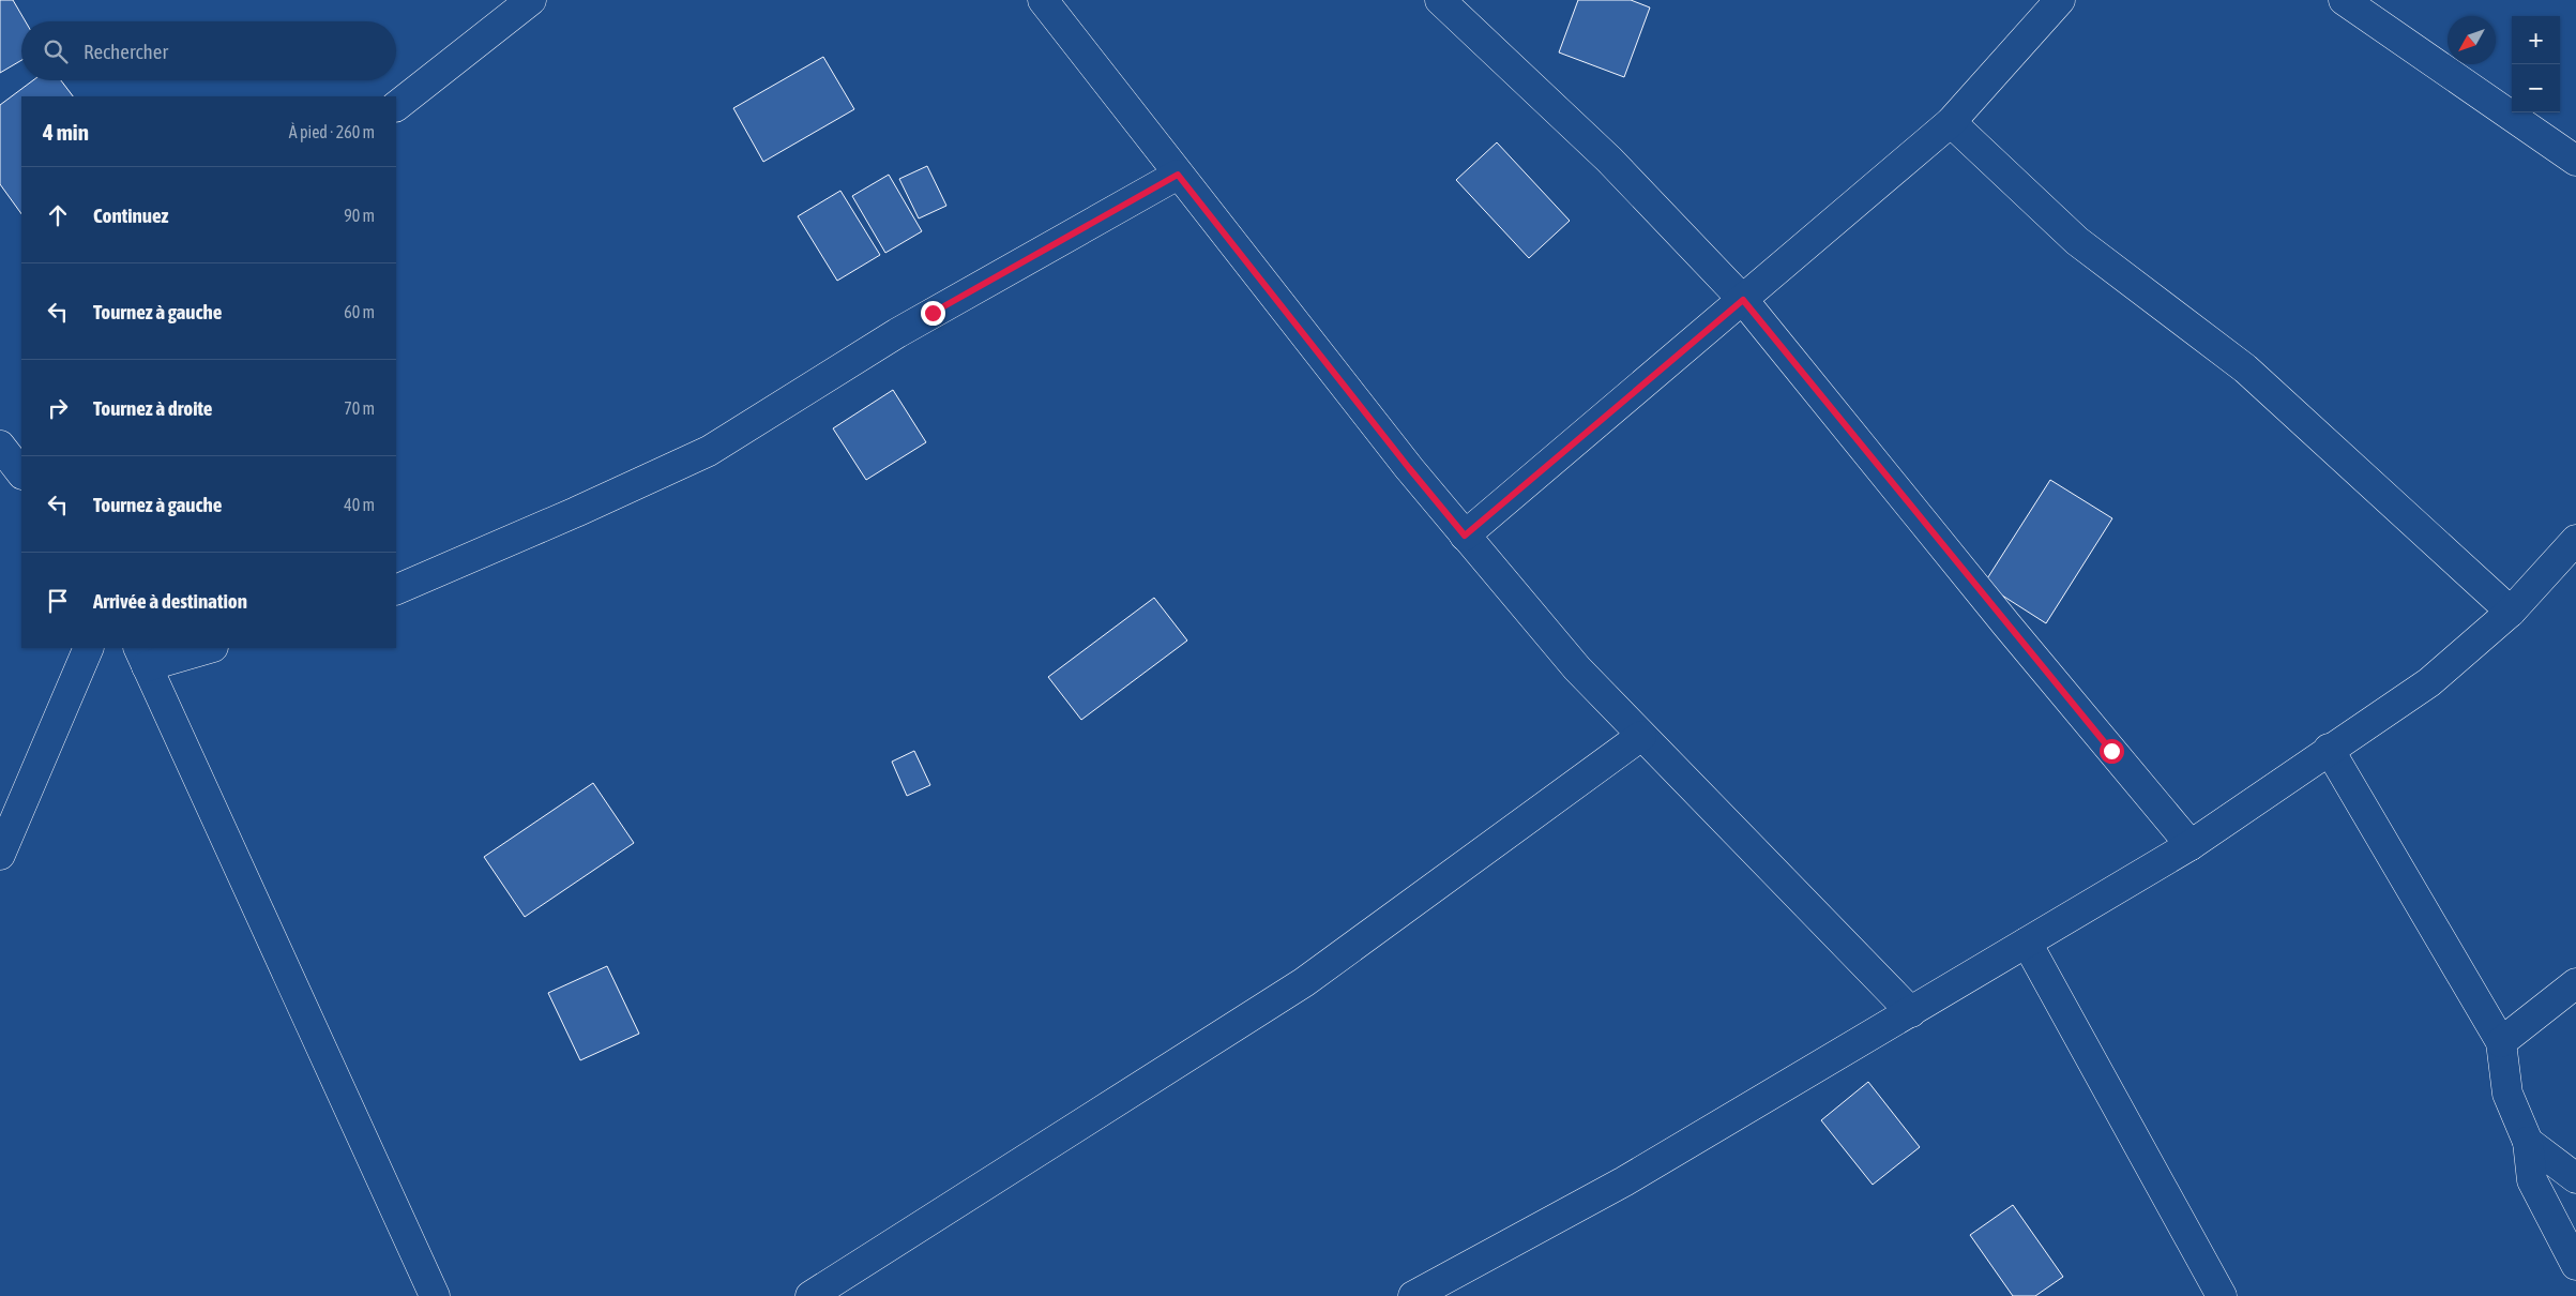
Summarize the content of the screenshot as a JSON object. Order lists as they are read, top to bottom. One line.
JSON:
{"north":"bottom left","page":{"map_buttons":["+","−"],"search":"Rechercher","heading":["4 min","À pied · 260 m"],"list":[["Continuez","90 m"],["Tournez à gauche","60 m"],["Tournez à droite","70 m"],["Tournez à gauche","40 m"],"Arrivée à destination"]}}
